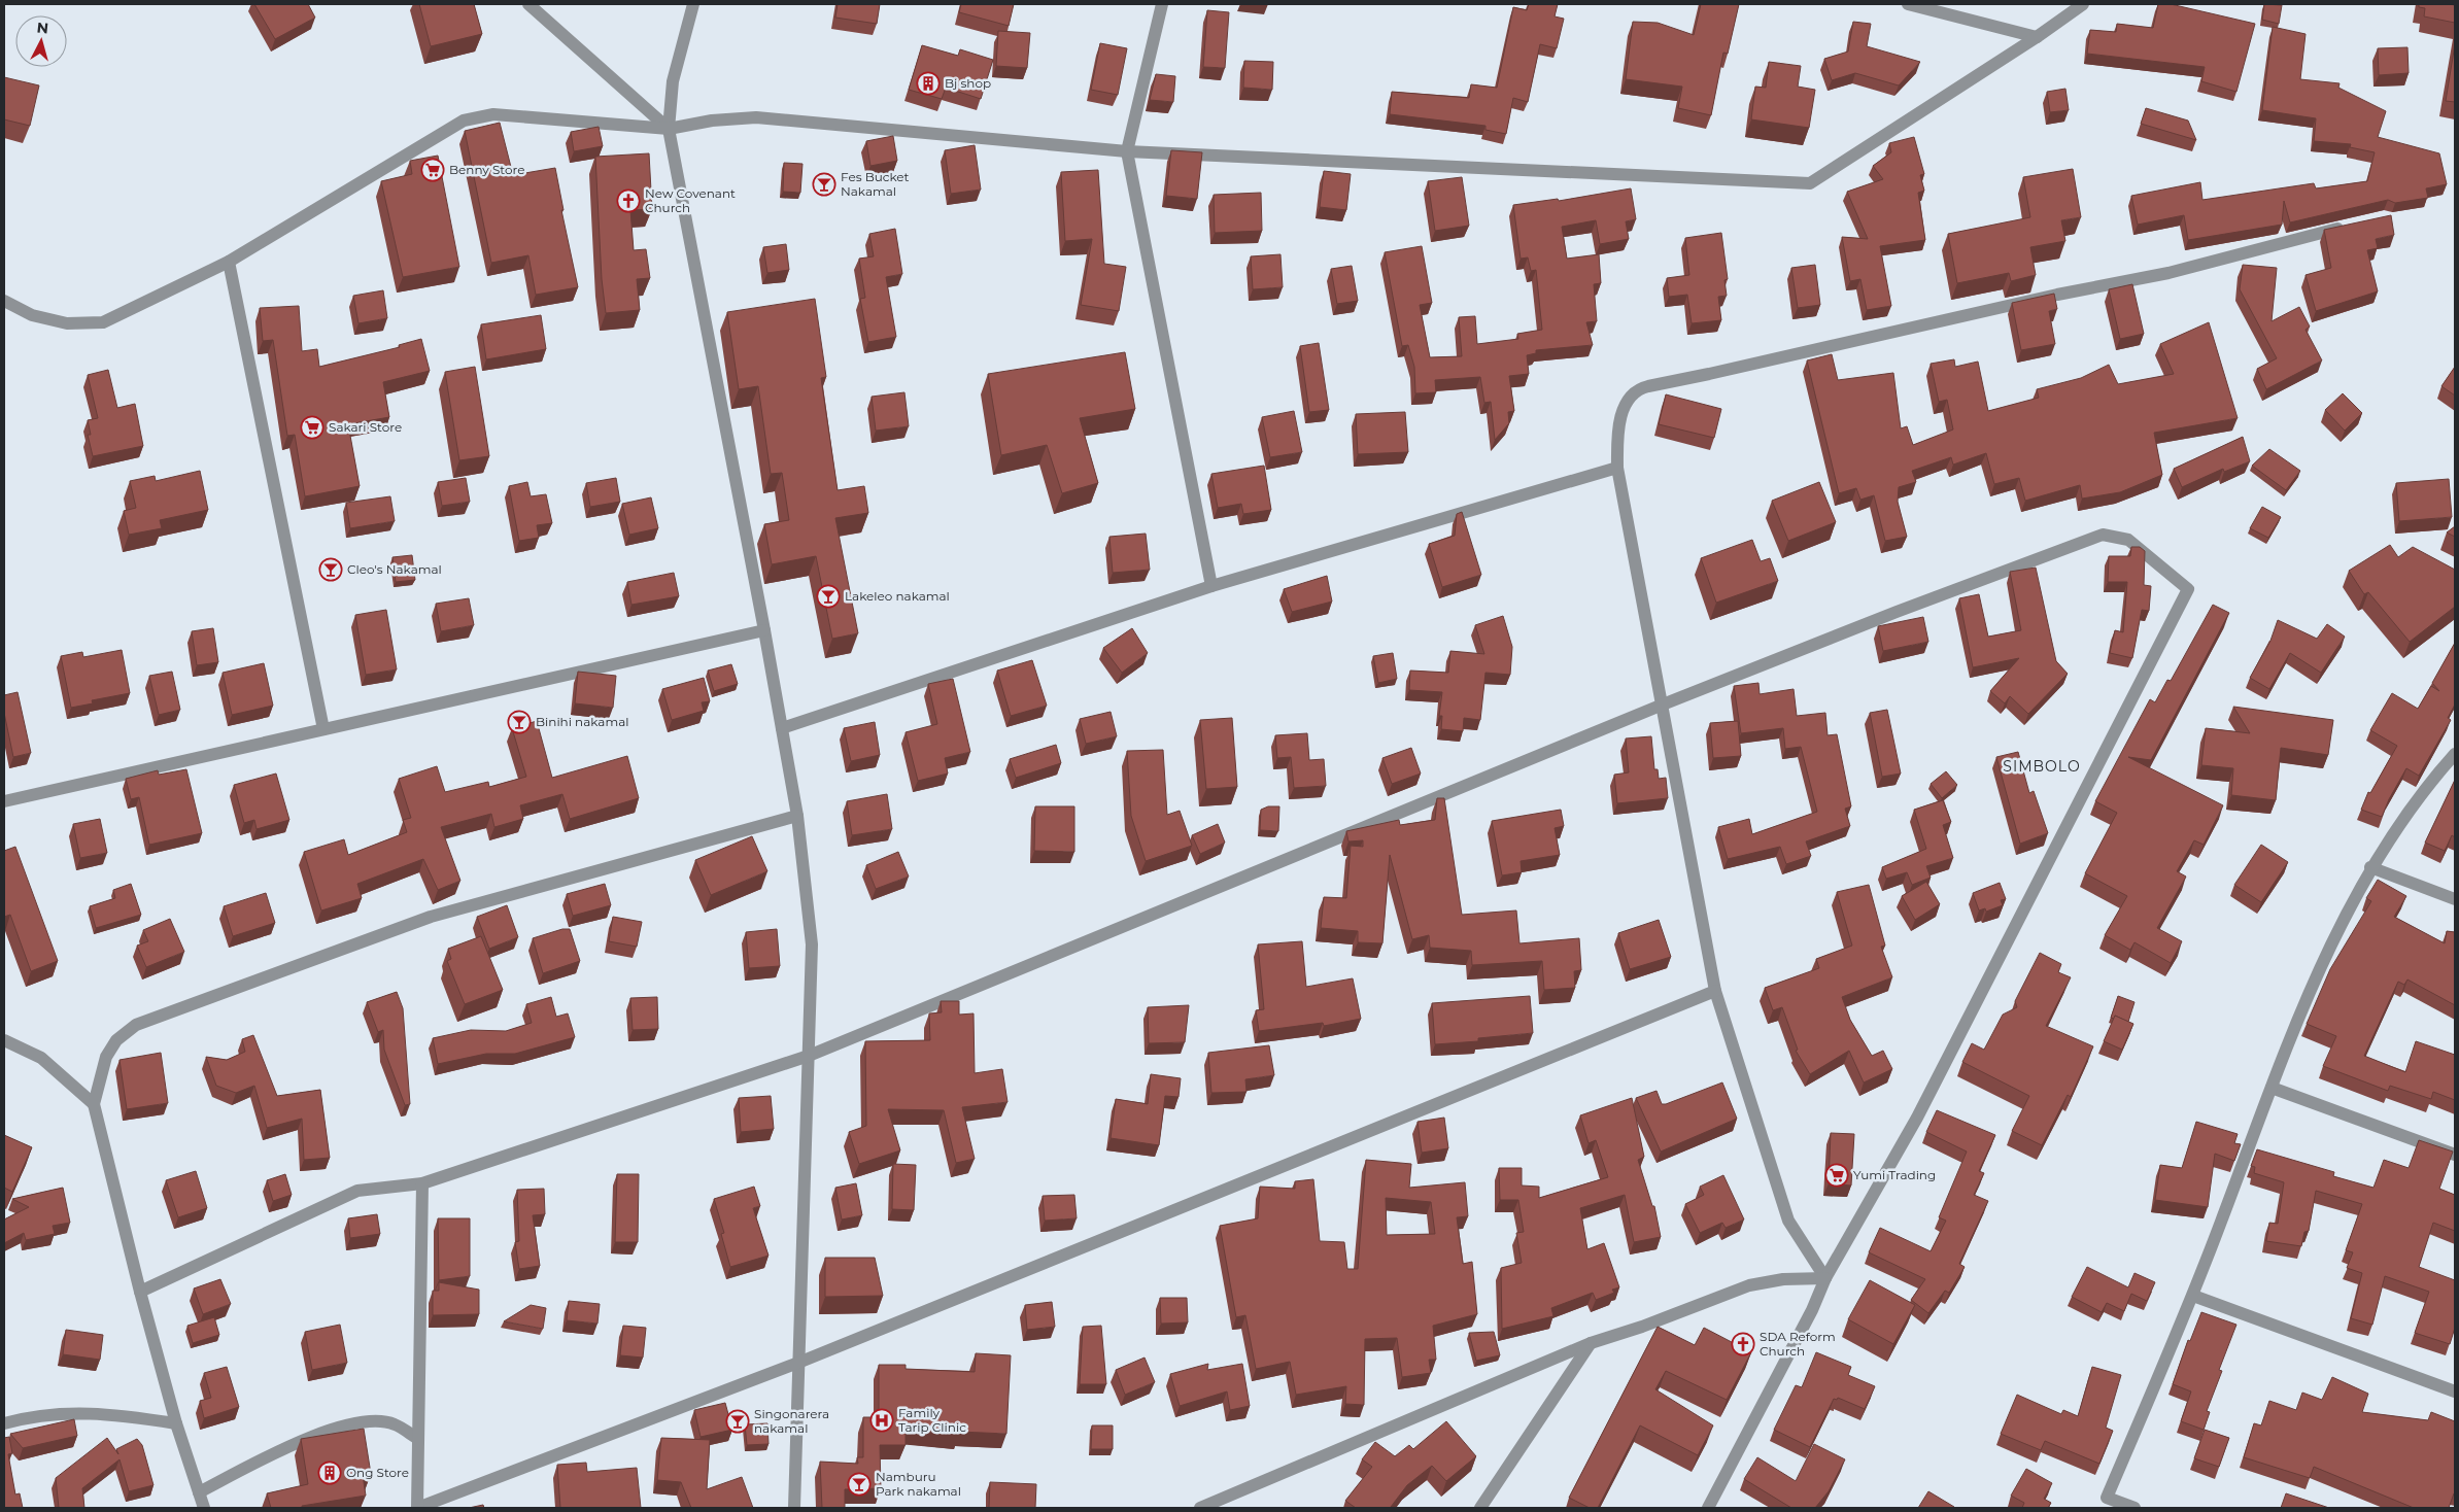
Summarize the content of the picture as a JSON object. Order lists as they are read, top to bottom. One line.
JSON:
{"districts":["SIMBOLO"],"places":{"building":["Bj shop","Ong Store"],"supermarket":["Benny Store","Sakari Store","Yumi Trading"],"bar":["Fes Bucket Nakamal","Cleo's Nakamal","Lakeleo nakamal","Binihi nakamal","Singonarera nakamal","Namburu Park nakamal"],"church":["New Covenant Church","SDA Reform Church"],"hospital":["Family Tarip Clinic"]},"north":"top"}
